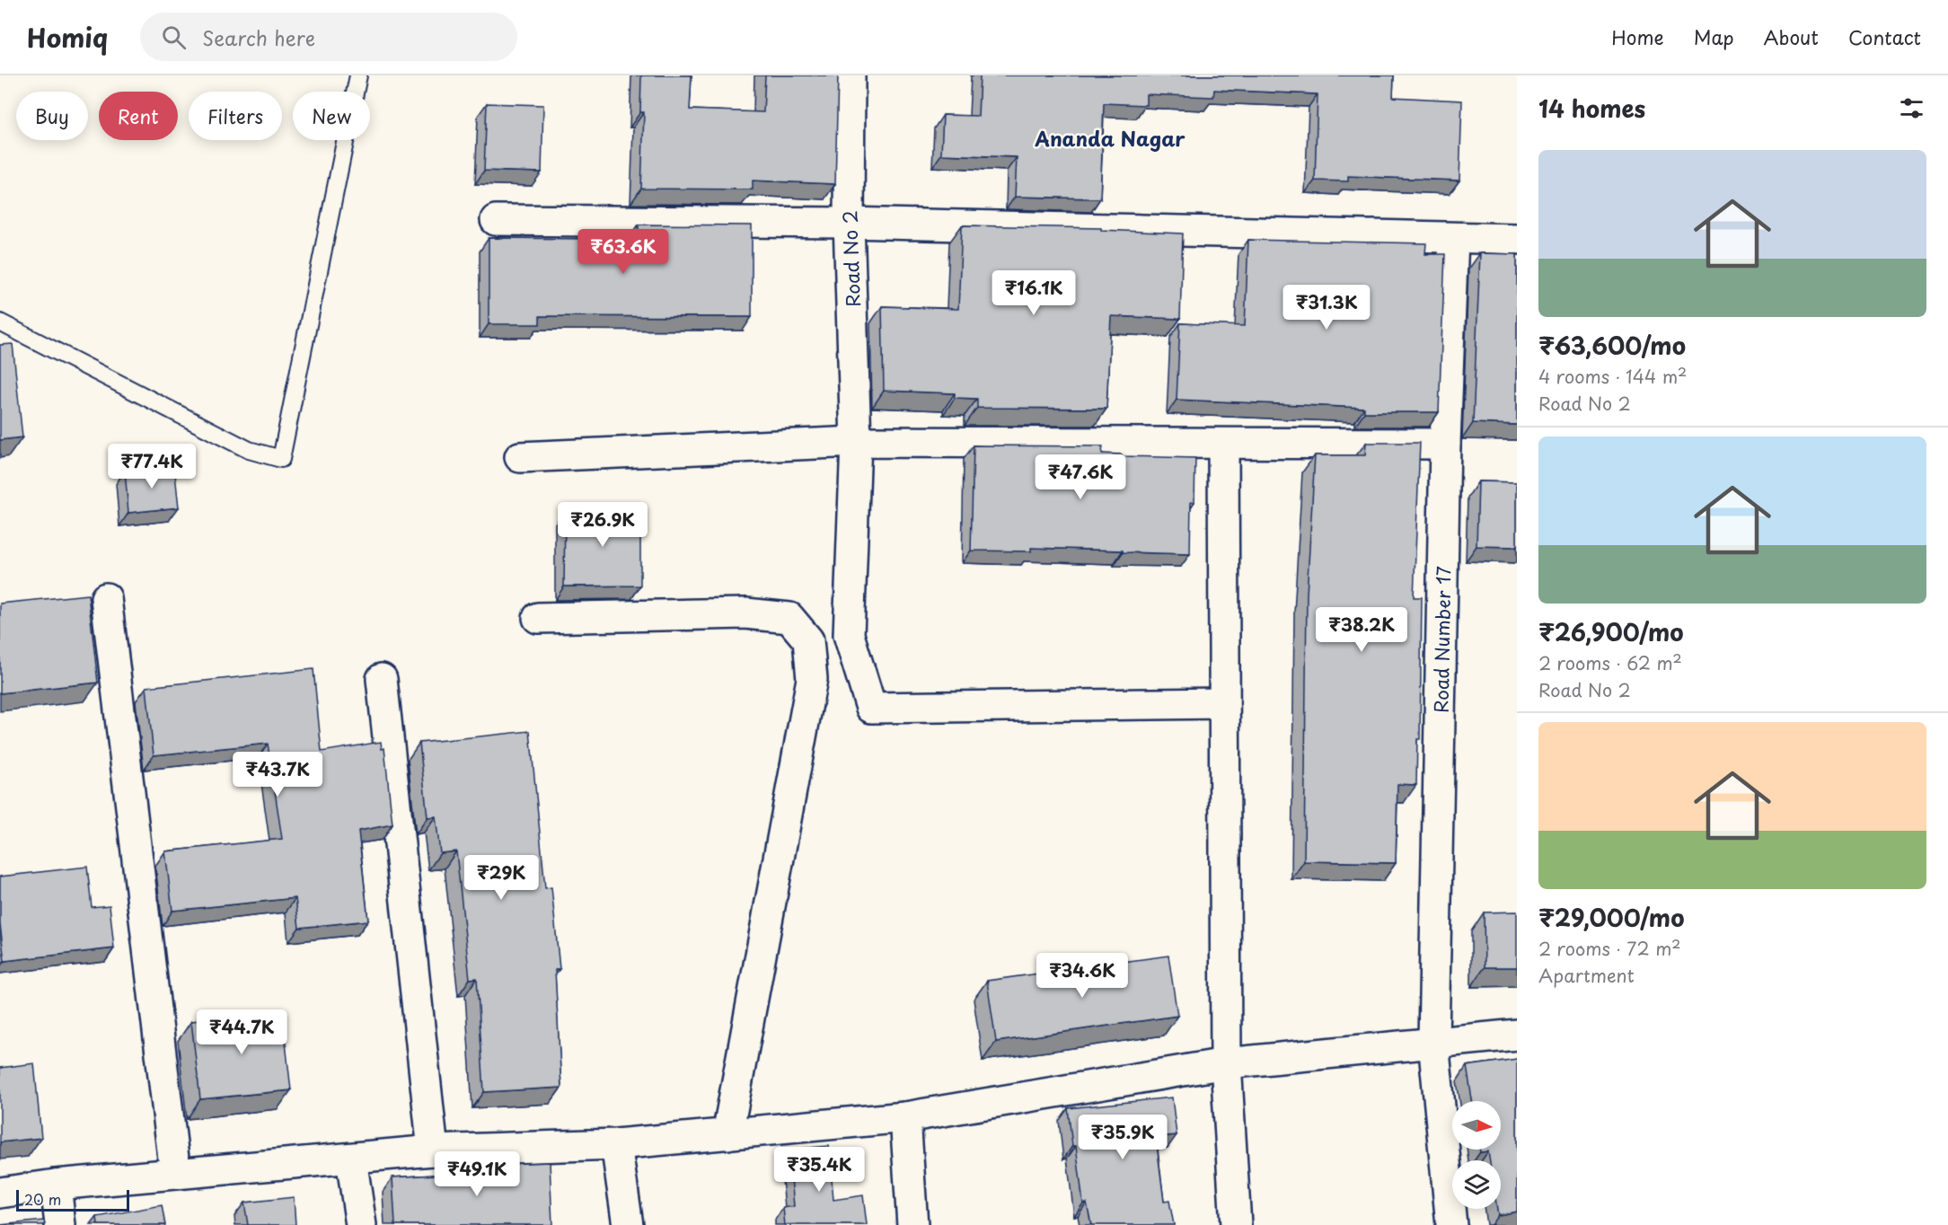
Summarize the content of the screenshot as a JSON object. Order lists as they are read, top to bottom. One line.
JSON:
{"streets":{"street":["Road No 2","Road Number 17"]},"districts":["Ananda Nagar"],"scale_bar":"20 m","north":"right","page":{"header":"Homiq","search":"Search here","nav":["Home","Map","About","Contact"],"heading":"14 homes","chip":["Buy","Rent","Filters","New"],"list":[{"name":"₹63,600/mo","note":"4 rooms · 144 m² · Road No 2"},{"name":"₹26,900/mo","note":"2 rooms · 62 m² · Road No 2"},{"name":"₹29,000/mo","note":"2 rooms · 72 m² · Apartment"}],"price":["₹63.6K","₹16.1K","₹31.3K","₹77.4K","₹47.6K","₹26.9K","₹38.2K","₹43.7K","₹29K","₹34.6K","₹44.7K","₹35.9K","₹35.4K","₹49.1K"],"scale":"20 m"}}
